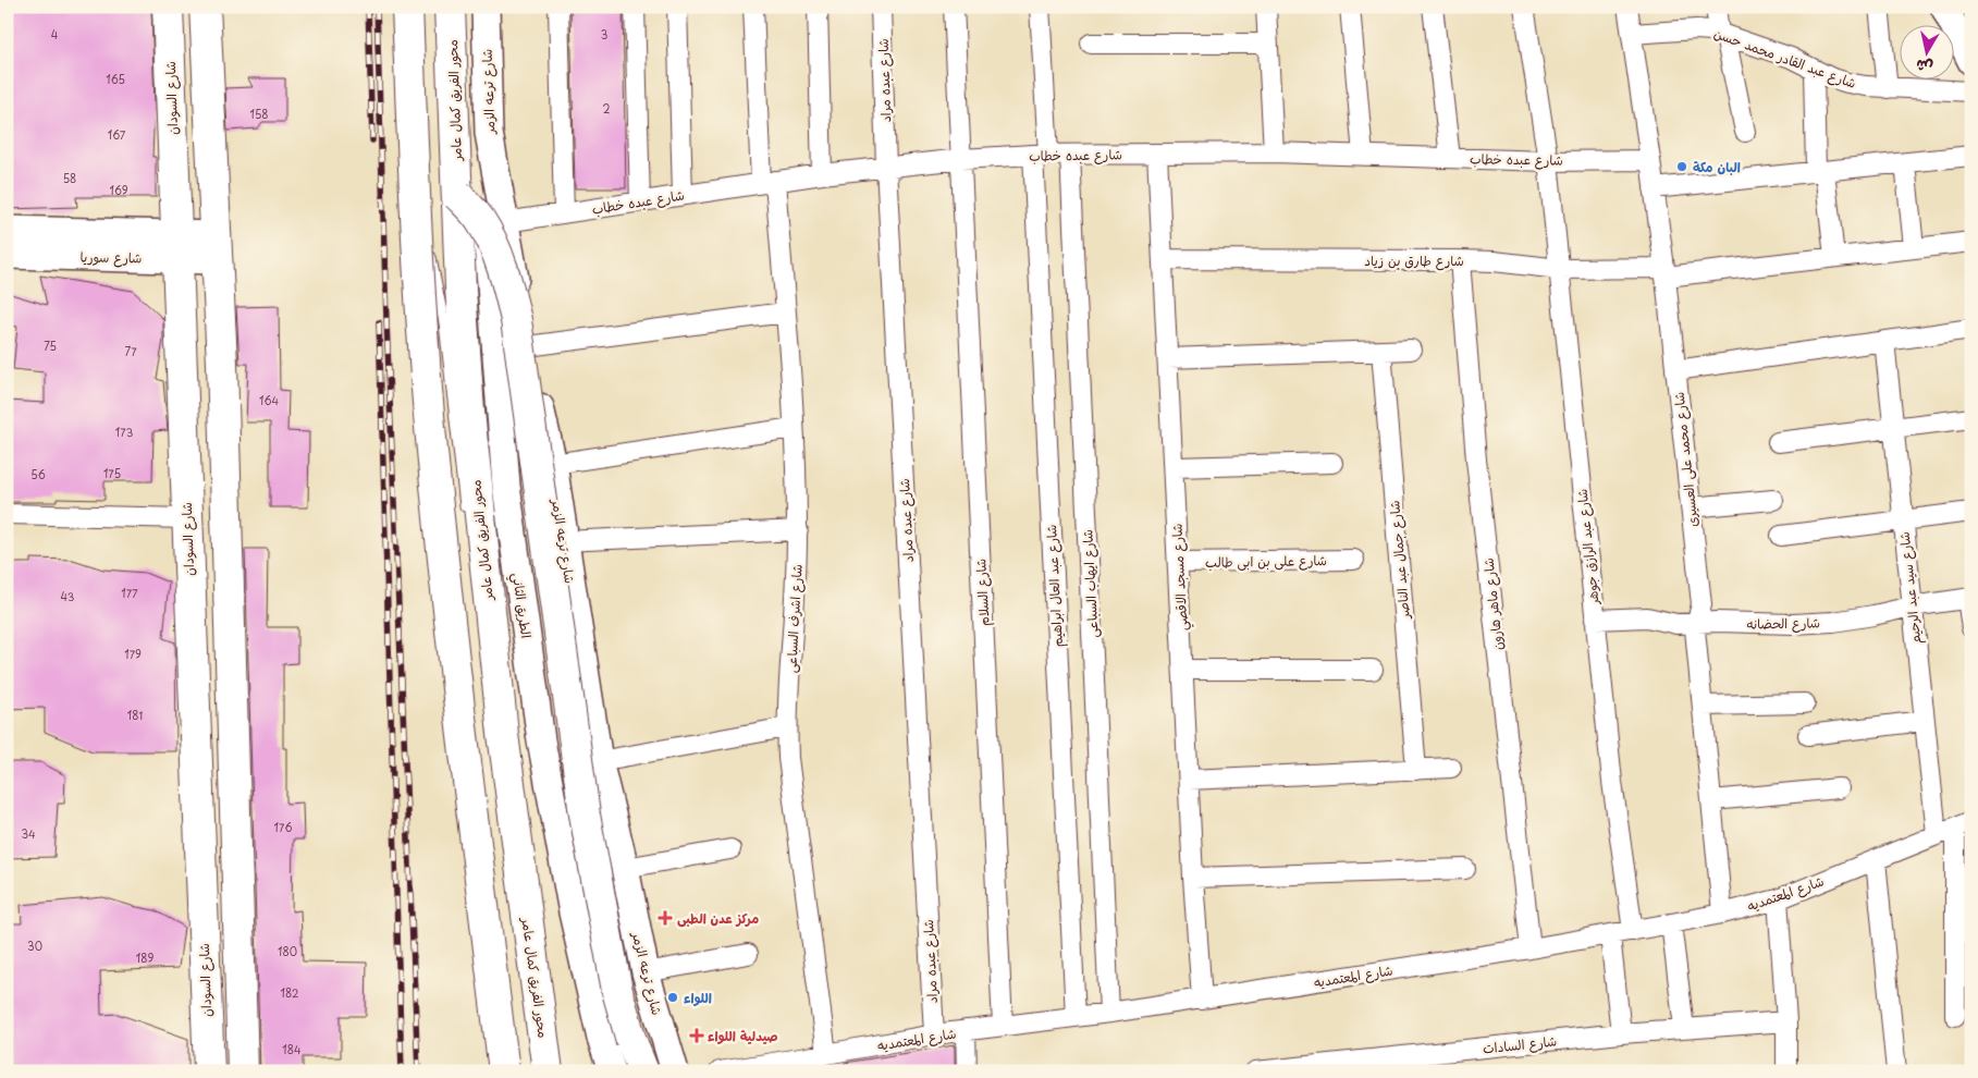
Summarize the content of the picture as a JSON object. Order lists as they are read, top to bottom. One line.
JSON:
{"streets":{"main road":["شارع السودان","محور الفريق كمال عامر"],"street":["شارع عبد القادر محمد حسن","شارع عبده مراد","شارع ترعه الزمر","شارع عبده خطاب","شارع سوريا","شارع طارق بن زياد","شارع محمد على العسيرى","شارع عبد الرازق جوهر","شارع جمال عبد الناصر","شارع على بن ابى طالب","شارع مسجد الاقصي","شارع ايهاب السباعى","شارع عبد العال ابراهيم","شارع سيد عبد الرحيم","شارع السلام","شارع ماهر هارون","الطريق الثاني","شارع اشرف السباعى","شارع الحضانه","شارع المعتمديه","شارع السادات"]},"crossings":[["شارع عبد القادر محمد حسن","شارع محمد على العسيرى"],["شارع عبده مراد","شارع عبده خطاب"],["شارع عبده مراد","شارع المعتمديه"],["شارع ترعه الزمر","شارع عبده خطاب"],["شارع ترعه الزمر","الطريق الثاني"],["شارع السودان","شارع سوريا"],["شارع عبده خطاب","شارع محمد على العسيرى"],["شارع عبده خطاب","شارع عبد الرازق جوهر"],["شارع عبده خطاب","شارع مسجد الاقصي"],["شارع عبده خطاب","شارع ايهاب السباعى"],["شارع عبده خطاب","شارع عبد العال ابراهيم"],["شارع عبده خطاب","شارع السلام"],["شارع عبده خطاب","شارع اشرف السباعى"],["شارع طارق بن زياد","شارع محمد على العسيرى"],["شارع طارق بن زياد","شارع عبد الرازق جوهر"],["شارع طارق بن زياد","شارع مسجد الاقصي"],["شارع طارق بن زياد","شارع ماهر هارون"],["شارع محمد على العسيرى","شارع الحضانه"],["شارع محمد على العسيرى","شارع المعتمديه"],["شارع عبد الرازق جوهر","شارع الحضانه"],["شارع عبد الرازق جوهر","شارع المعتمديه"],["شارع على بن ابى طالب","شارع مسجد الاقصي"],["شارع مسجد الاقصي","شارع المعتمديه"],["شارع ايهاب السباعى","شارع المعتمديه"],["شارع عبد العال ابراهيم","شارع المعتمديه"],["شارع سيد عبد الرحيم","شارع الحضانه"],["شارع سيد عبد الرحيم","شارع المعتمديه"],["شارع السلام","شارع المعتمديه"],["شارع ماهر هارون","شارع المعتمديه"],["شارع اشرف السباعى","شارع المعتمديه"]],"places":{"other":["البان مكة","اللواء"],"health":["مركز عدن الطبى","صيدلية اللواء"]},"house_numbers":["4","3","165","2","158","167","58","169","75","77","164","173","175","56","177","43","179","181","176","34","30","180","189","182","184"],"north":"bottom"}
